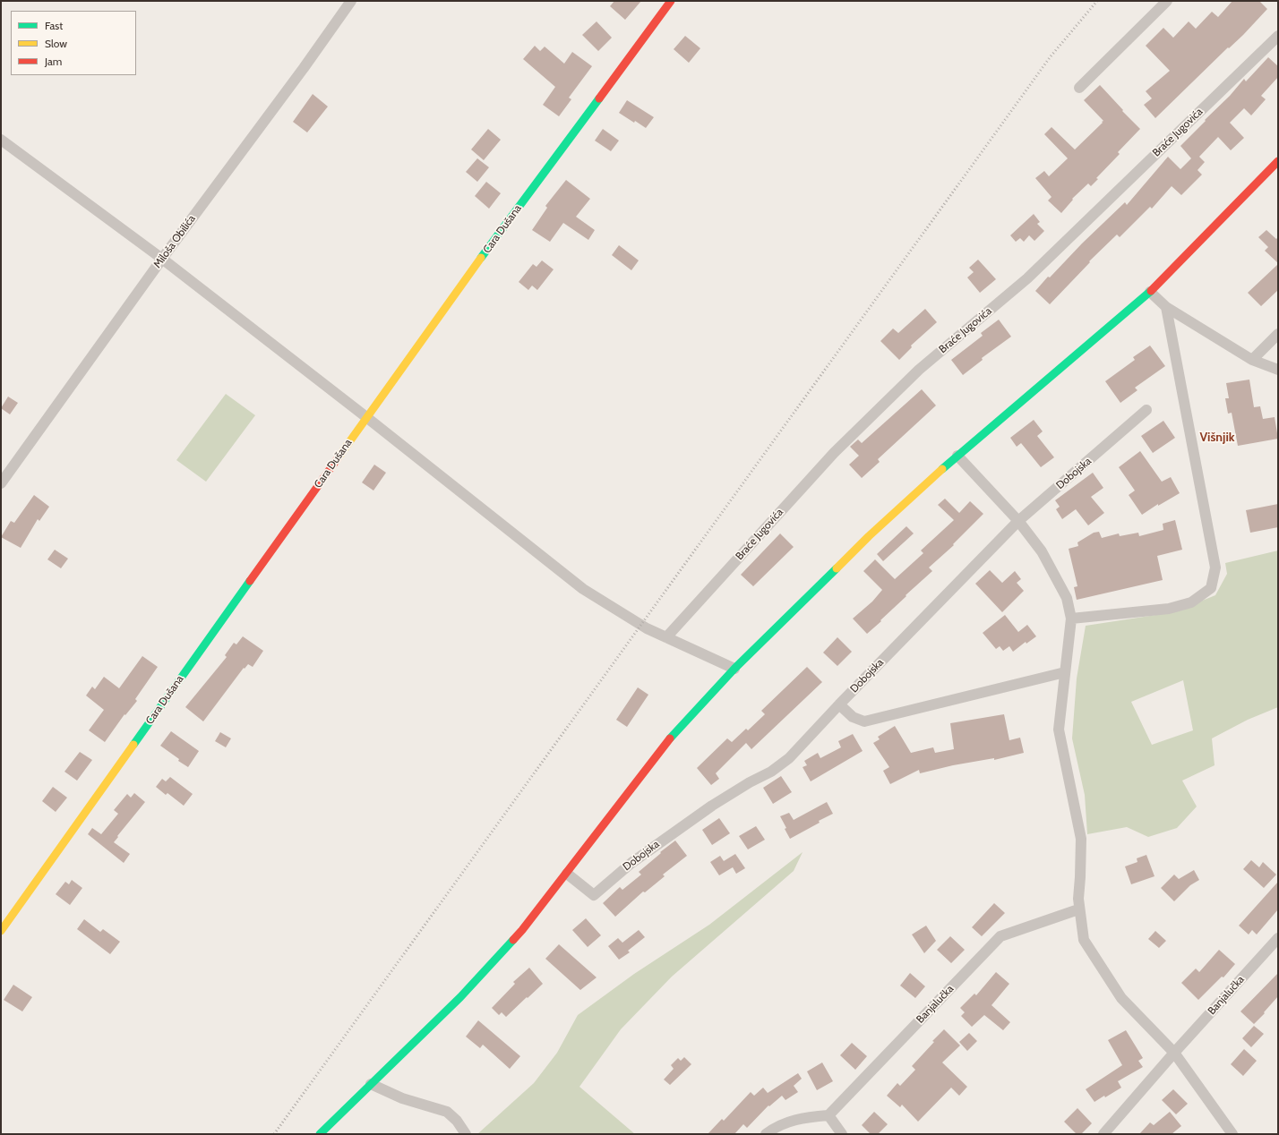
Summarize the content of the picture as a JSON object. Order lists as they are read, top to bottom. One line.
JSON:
{"streets":{"main road":["Cara Dušana"],"street":["Braće Jugovića","Miloša Obilića","Dobojska","Banjalučka"]},"districts":["Višnjik"],"legend":["Fast","Slow","Jam"]}
